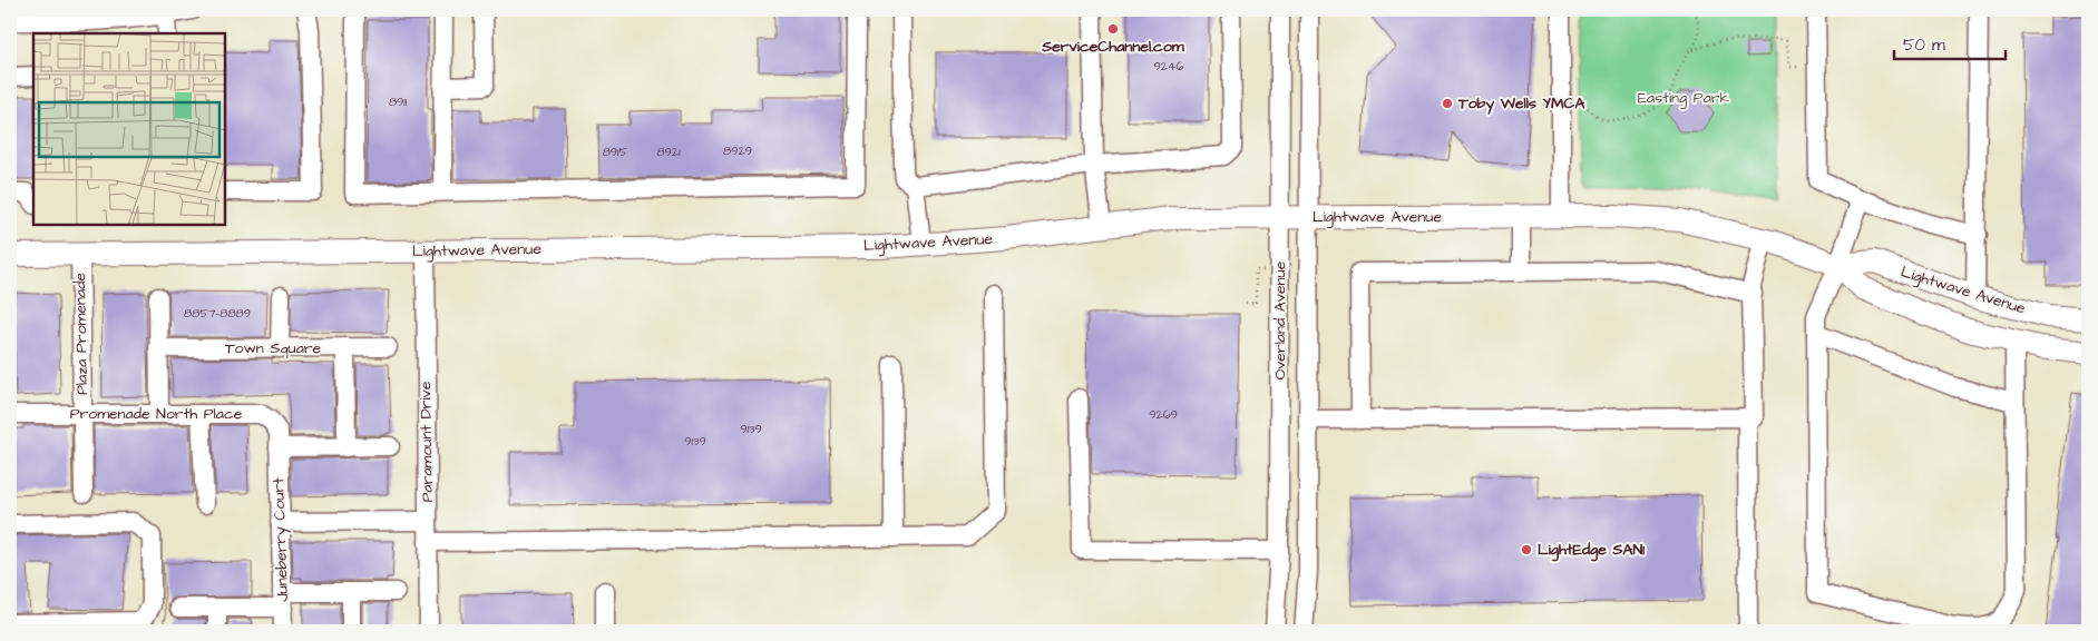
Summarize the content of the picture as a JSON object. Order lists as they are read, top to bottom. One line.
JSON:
{"streets":{"main road":["Lightwave Avenue"],"street":["Overland Avenue","Plaza Promenade","Town Square","Promenade North Place","Paramount Drive","Juneberry Court"]},"crossings":[["Lightwave Avenue","Overland Avenue"],["Lightwave Avenue","Plaza Promenade"],["Lightwave Avenue","Paramount Drive"],["Plaza Promenade","Promenade North Place"],["Promenade North Place","Juneberry Court"]],"parks":["Easting Park"],"places":["ServiceChannel.com","Toby Wells YMCA","LightEdge SAN1"],"house_numbers":["9246","8911","8929","8915","8921","8857-8889","9269","9139","9139"],"scale_bar":"50 m"}
